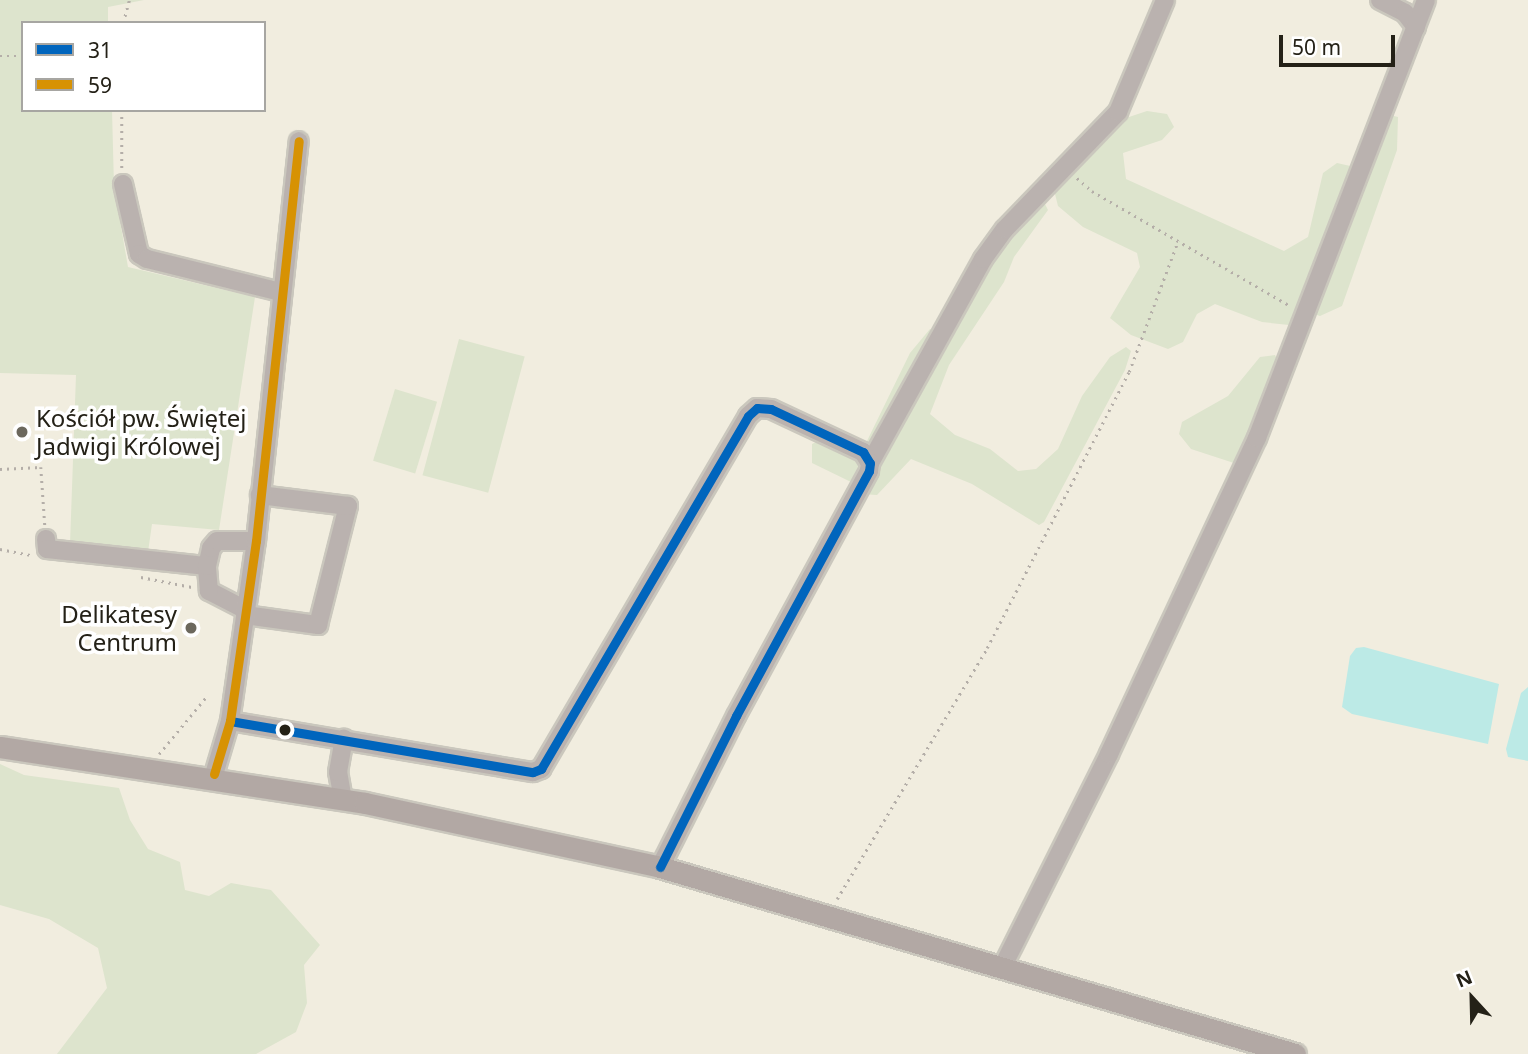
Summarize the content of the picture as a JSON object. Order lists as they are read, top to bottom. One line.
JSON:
{"places":["Kościół pw. Świętej Jadwigi Królowej","Delikatesy Centrum"],"lines":["transit line 59","transit line 31"],"legend":["31","59"],"scale_bar":"50 m","north":"top"}
